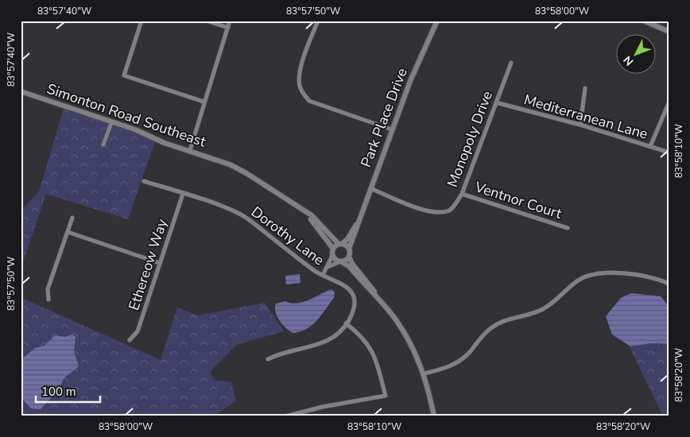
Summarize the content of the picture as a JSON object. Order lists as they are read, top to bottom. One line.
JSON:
{"streets":{"street":["Simonton Road Southeast","Mediterranean Lane","Park Place Drive","Monopoly Drive","Ventnor Court","Dorothy Lane","Ethereow Way"]},"crossings":[["Mediterranean Lane","Monopoly Drive"],["Park Place Drive","Monopoly Drive"],["Monopoly Drive","Ventnor Court"],["Dorothy Lane","Ethereow Way"]],"scale_bar":"100 m","north":"bottom left","coordinates":["83°57'40\"W","83°57'50\"W","83°58'00\"W","83°58'10\"W","83°58'20\"W"]}
